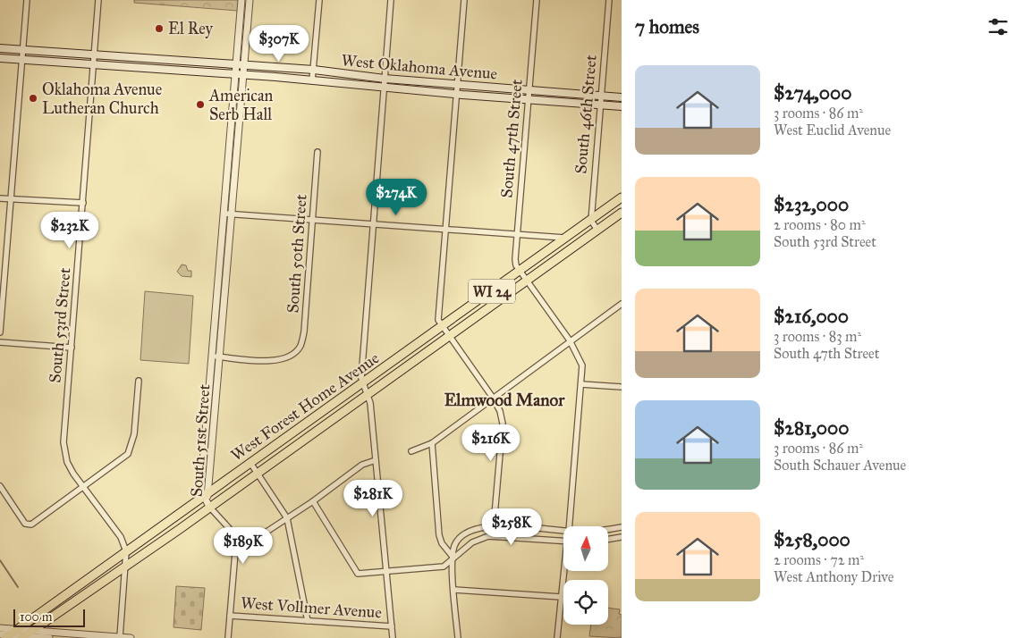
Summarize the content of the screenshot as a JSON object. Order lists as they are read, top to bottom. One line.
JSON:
{"streets":{"main road":["West Oklahoma Avenue","WI 24","West Forest Home Avenue"],"street":["South 46th Street","South 47th Street","South 50th Street","South 53rd Street","South 51st Street","West Vollmer Avenue"]},"crossings":[["West Oklahoma Avenue","South 46th Street"],["West Oklahoma Avenue","South 47th Street"],["West Oklahoma Avenue","South 53rd Street"],["West Oklahoma Avenue","South 51st Street"],["South 46th Street","West Forest Home Avenue"],["South 47th Street","West Forest Home Avenue"],["South 50th Street","South 51st Street"],["South 53rd Street","West Forest Home Avenue"],["West Forest Home Avenue","South 51st Street"]],"districts":["Elmwood Manor"],"places":["El Rey","Oklahoma Avenue Lutheran Church","American Serb Hall"],"scale_bar":"100 m","north":"top","page":{"heading":"7 homes","price":["$307K","$274K","$232K","$216K","$281K","$258K","$189K"],"list":[{"name":"$274,000","note":"3 rooms · 86 m² · West Euclid Avenue"},{"name":"$232,000","note":"2 rooms · 80 m² · South 53rd Street"},{"name":"$216,000","note":"3 rooms · 83 m² · South 47th Street"},{"name":"$281,000","note":"3 rooms · 86 m² · South Schauer Avenue"},{"name":"$258,000","note":"2 rooms · 72 m² · West Anthony Drive"}],"scale":"100 m"}}
